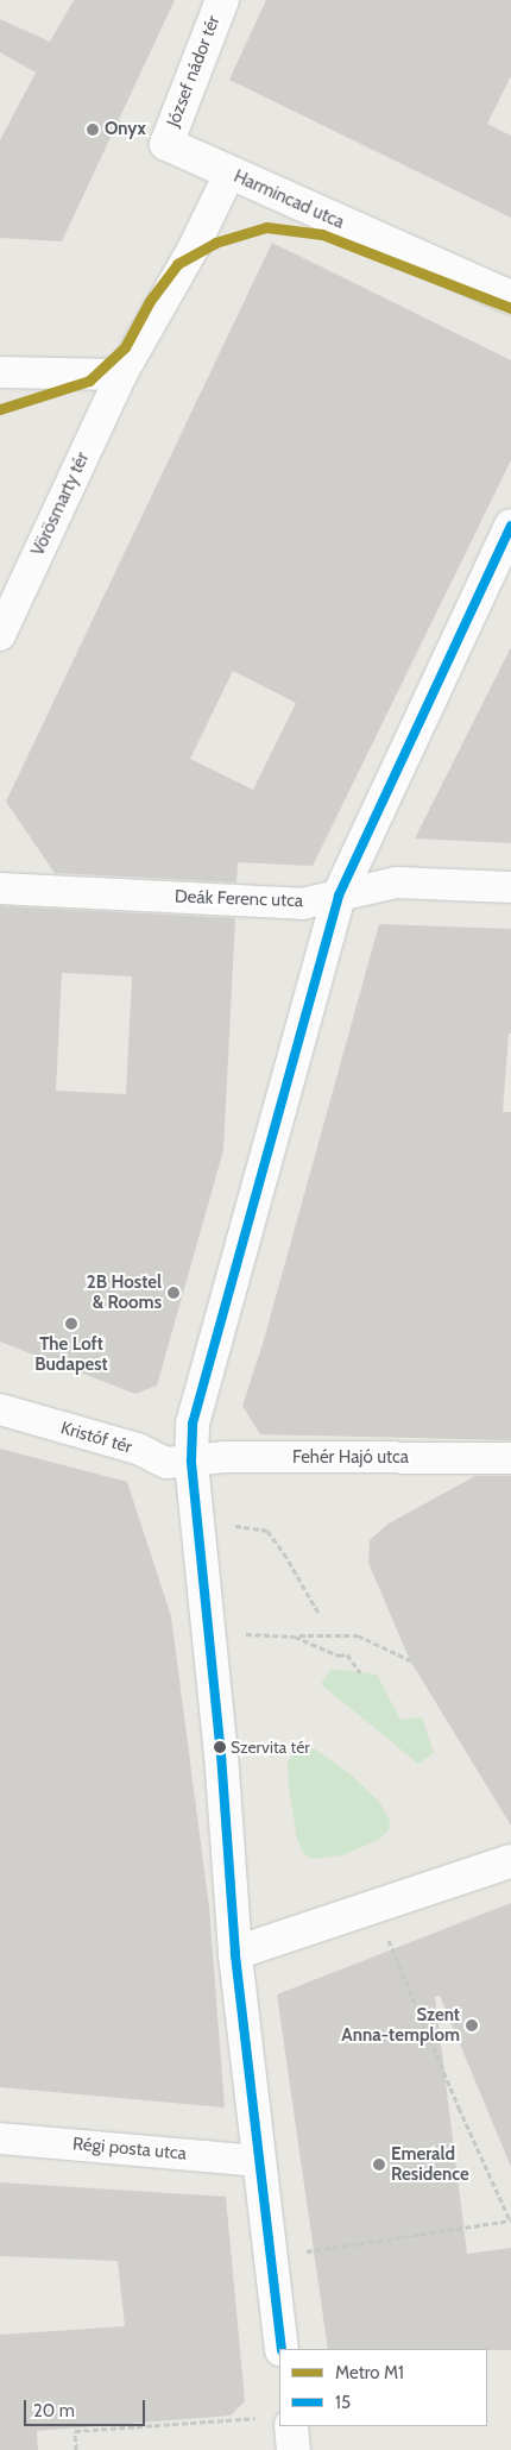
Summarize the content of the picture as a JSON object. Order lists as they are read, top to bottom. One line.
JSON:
{"streets":{"street":["József nádor tér","Harmincad utca","Vörösmarty tér","Deák Ferenc utca","Kristóf tér","Fehér Hajó utca","Régi posta utca"]},"crossings":[["József nádor tér","Harmincad utca"],["Harmincad utca","Vörösmarty tér"],["Kristóf tér","Fehér Hajó utca"]],"places":["Onyx","2B Hostel & Rooms","The Loft Budapest","Szervita tér","Szent Anna-templom","Emerald Residence"],"lines":["metro line M1","transit line 15"],"legend":["Metro M1","15"],"scale_bar":"20 m"}
